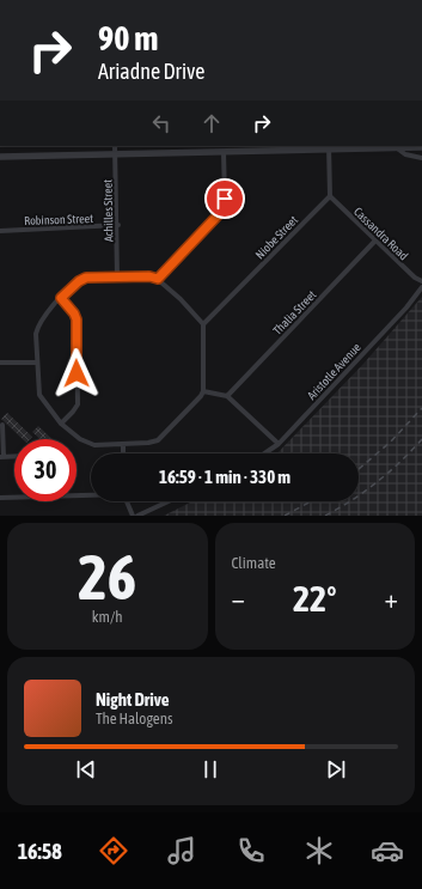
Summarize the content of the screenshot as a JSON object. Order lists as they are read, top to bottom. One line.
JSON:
{"streets":{"street":["Achilles Street","Robinson Street","Cassandra Road","Niobe Street","Thalia Street","Aristotle Avenue"]},"crossings":[["Achilles Street","Robinson Street"],["Cassandra Road","Niobe Street"],["Cassandra Road","Thalia Street"]],"page":{"turn":["90 m","Ariadne Drive"],"limit":"30","trip":"16:59 · 1 min · 330 m","tile":[["26","km/h"],"Climate"],"heat":["−","22°","+"],"song":["Night Drive","The Halogens"],"tabs":"16:58"}}
